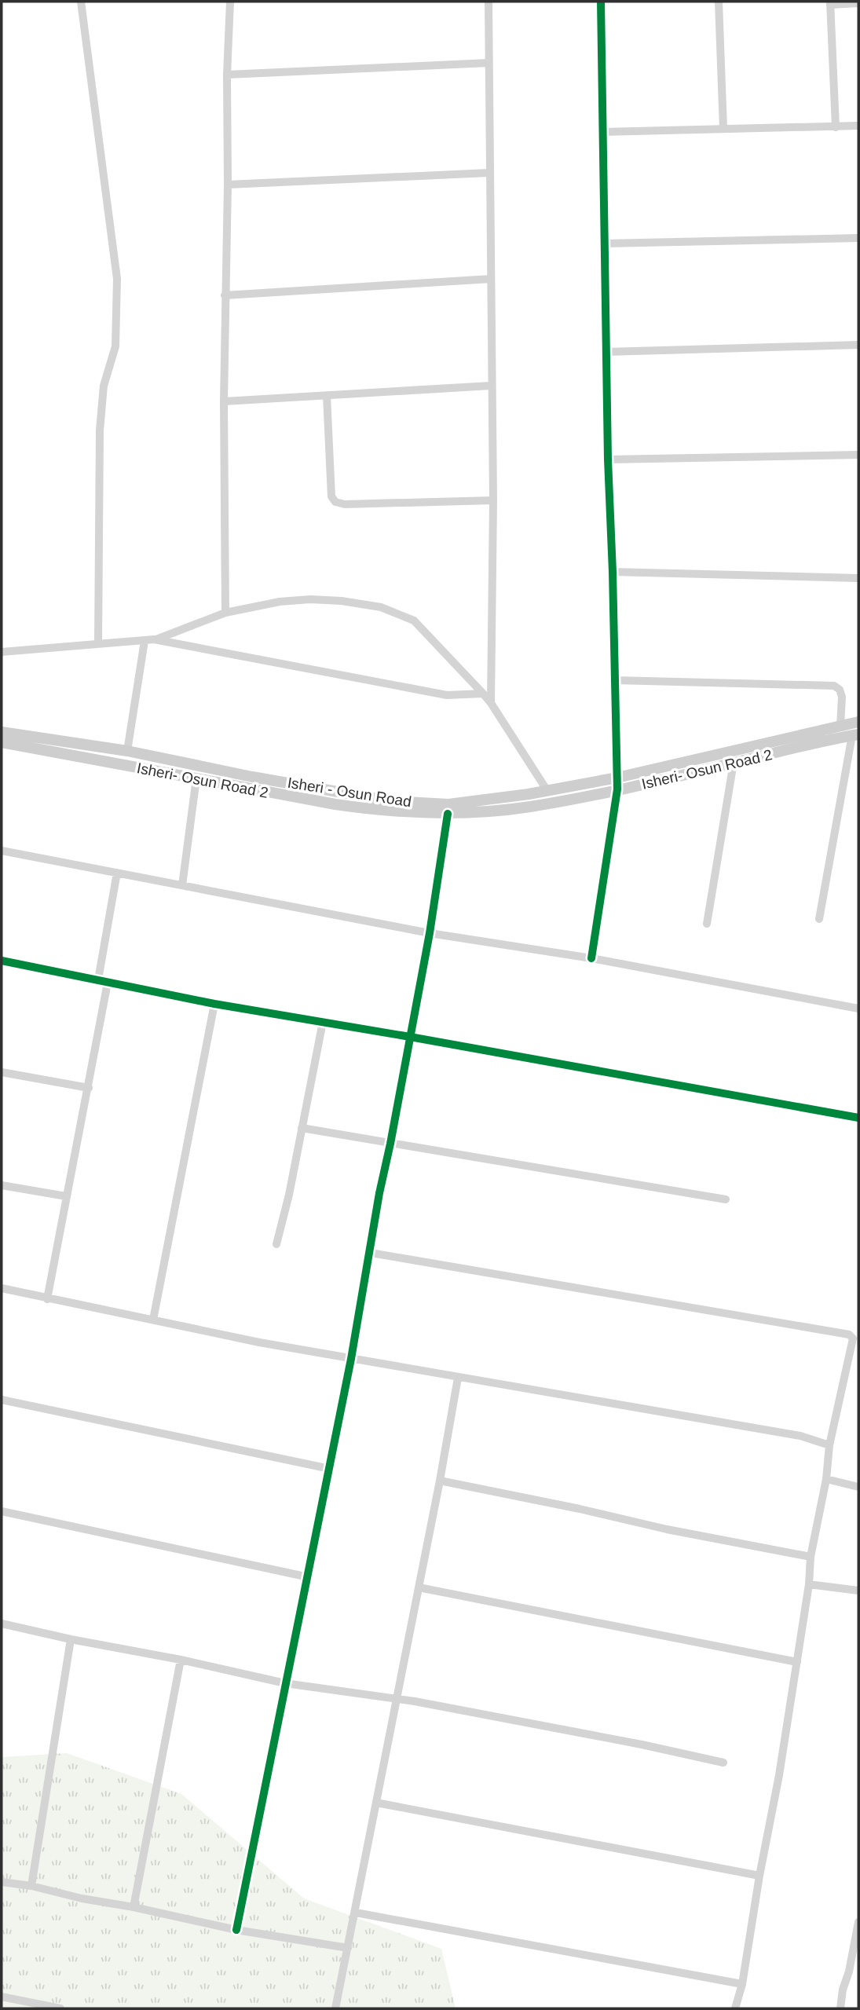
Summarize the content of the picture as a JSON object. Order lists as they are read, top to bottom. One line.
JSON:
{"streets":{"main road":["Isheri- Osun Road 2","Isheri - Osun Road"]}}
